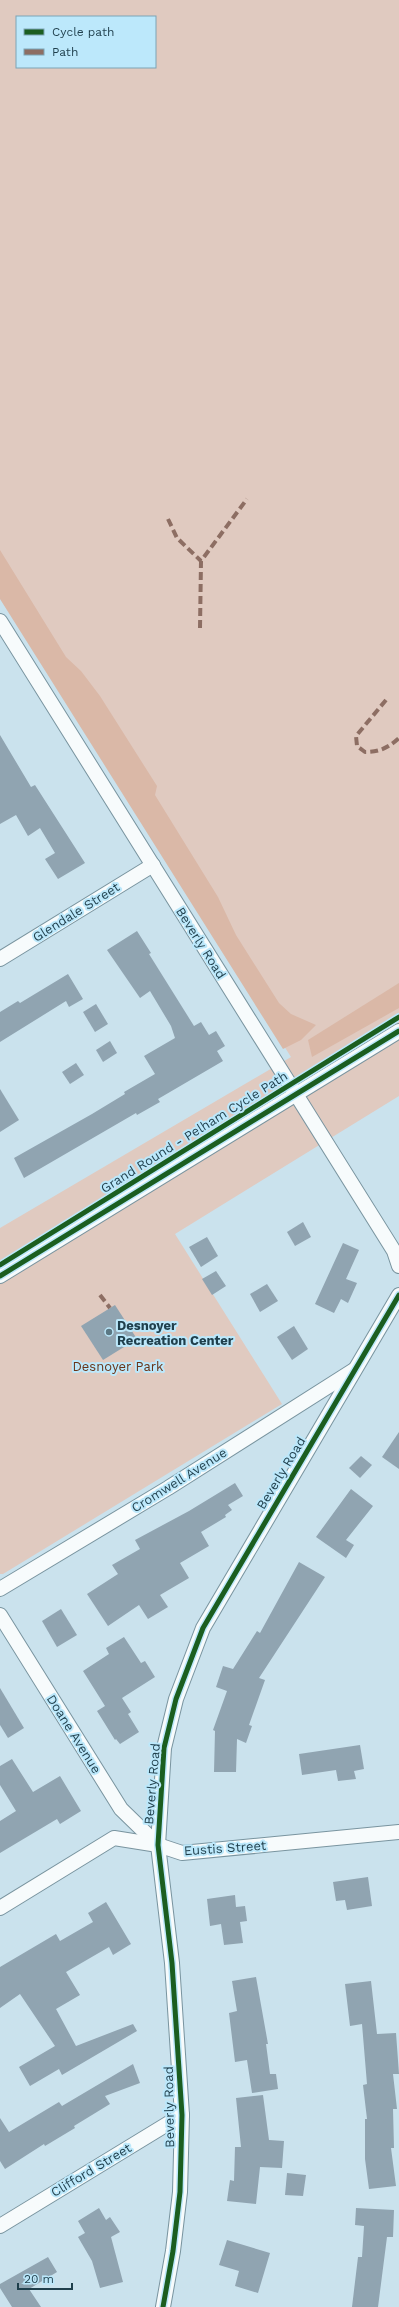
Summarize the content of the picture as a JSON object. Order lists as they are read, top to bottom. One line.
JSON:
{"streets":{"street":["Glendale Street","Beverly Road","Cromwell Avenue","Doane Avenue","Eustis Street","Clifford Street"],"cycle path":["Grand Round - Pelham Cycle Path"]},"crossings":[["Glendale Street","Beverly Road"],["Beverly Road","Cromwell Avenue"],["Beverly Road","Doane Avenue"],["Beverly Road","Eustis Street"],["Beverly Road","Clifford Street"],["Doane Avenue","Eustis Street"]],"parks":["Desnoyer Park"],"places":["Desnoyer Recreation Center"],"legend":["Cycle path","Path"],"scale_bar":"20 m"}
